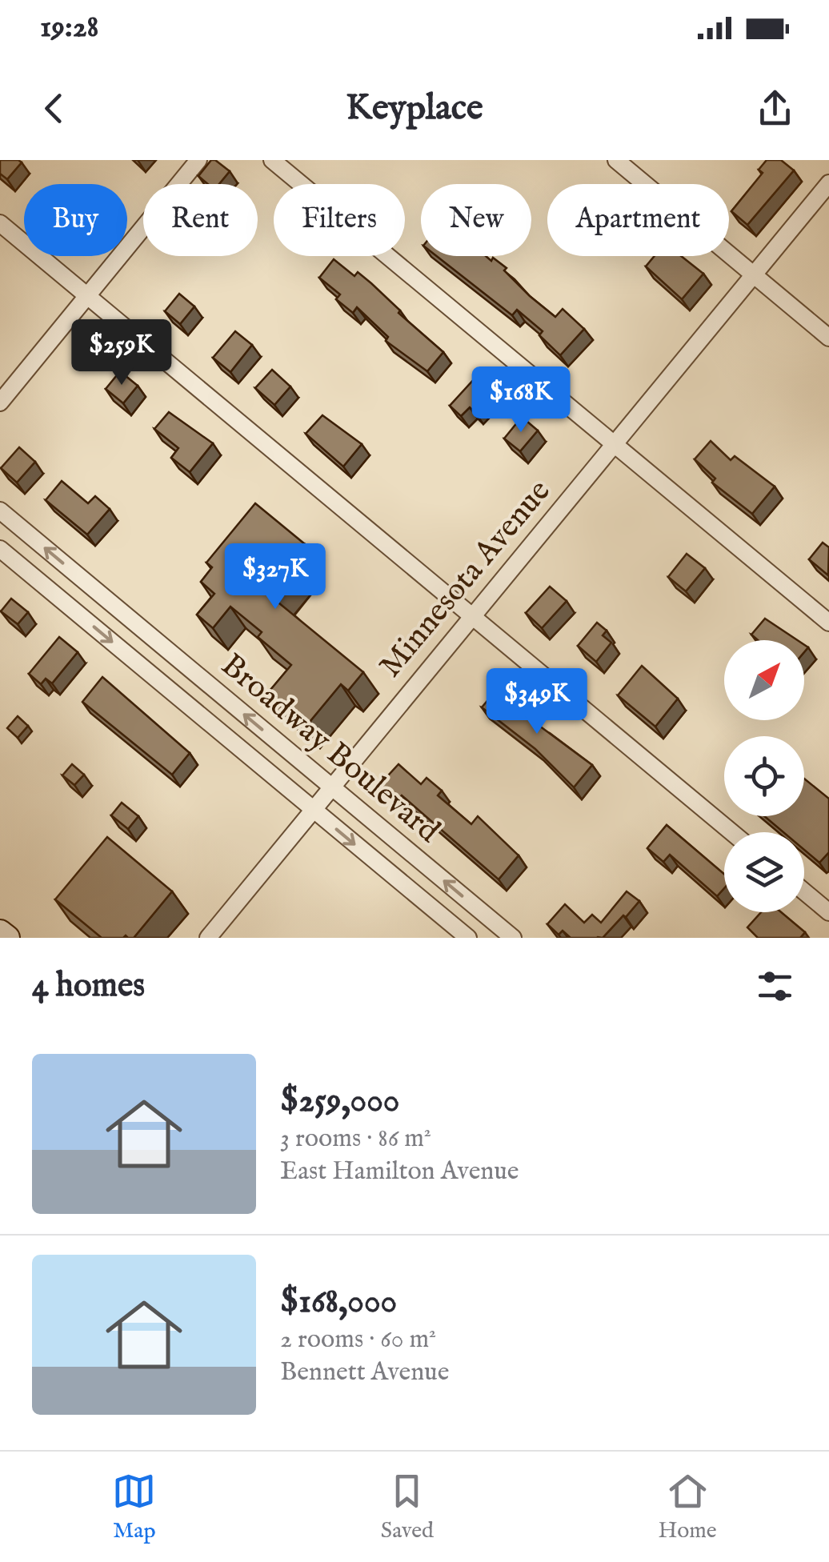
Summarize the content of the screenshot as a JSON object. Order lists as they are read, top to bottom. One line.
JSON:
{"streets":{"street":["Minnesota Avenue","Broadway Boulevard"]},"crossings":[["Minnesota Avenue","Broadway Boulevard"]],"north":"top right","page":{"status":"19:28","header":"Keyplace","chip":["Buy","Rent","Filters","New","Apartment"],"price":["$259K","$168K","$327K","$349K"],"heading":"4 homes","list":[{"name":"$259,000","note":"3 rooms · 86 m² · East Hamilton Avenue"},{"name":"$168,000","note":"2 rooms · 60 m² · Bennett Avenue"}],"tabs":["Map","Saved","Home"]}}
